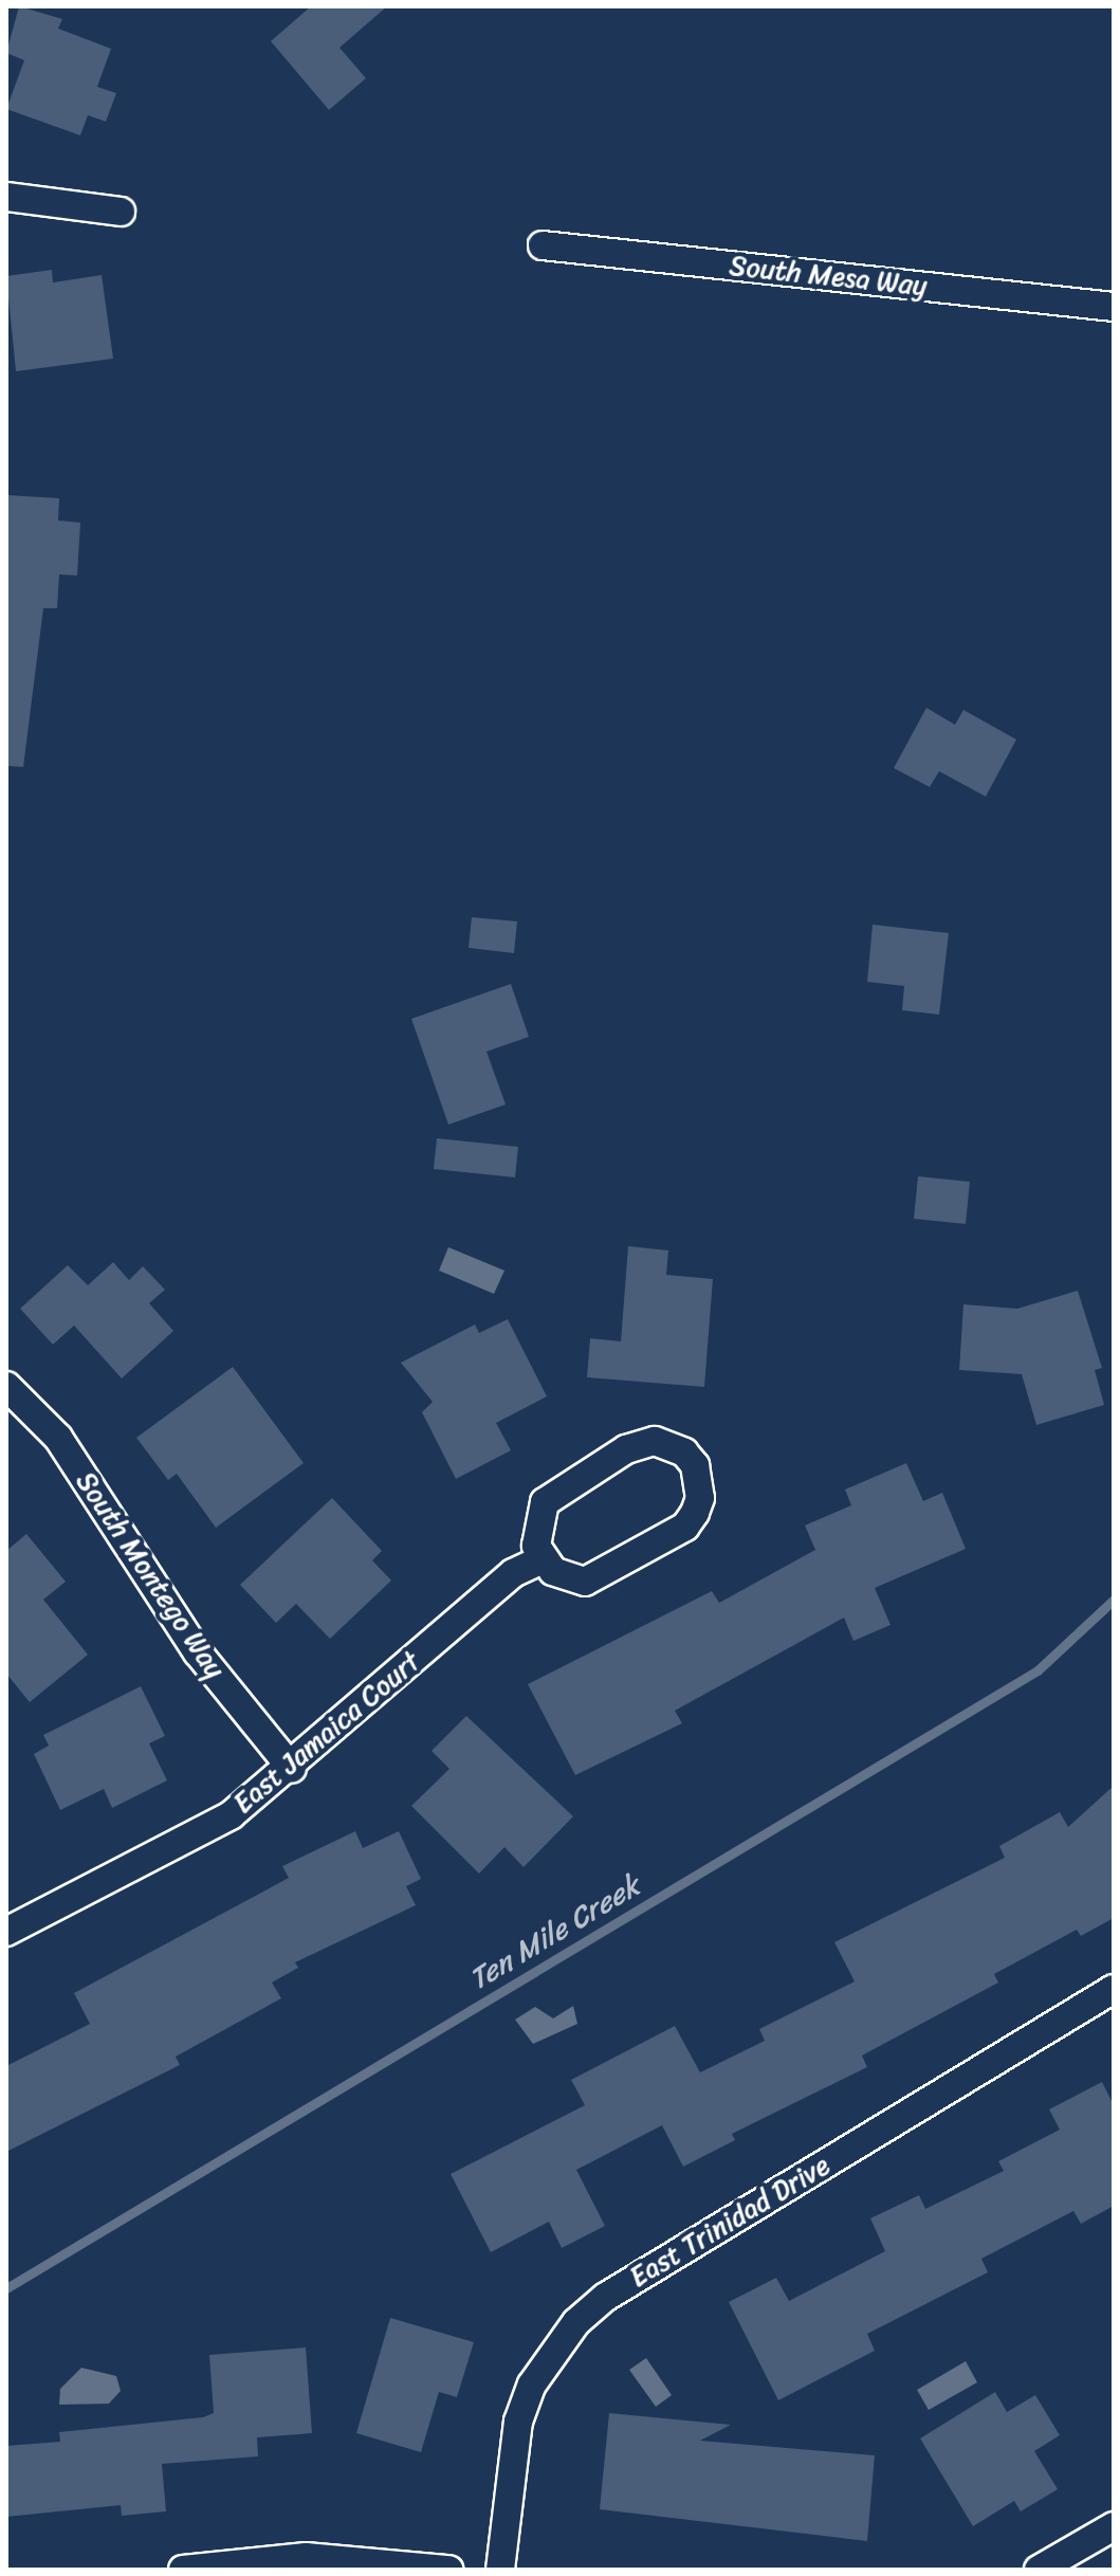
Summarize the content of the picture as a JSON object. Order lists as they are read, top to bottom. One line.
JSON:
{"streets":{"street":["South Mesa Way","South Montego Way","East Jamaica Court","East Trinidad Drive"]},"crossings":[["South Montego Way","East Jamaica Court"]],"water":["Ten Mile Creek"]}
